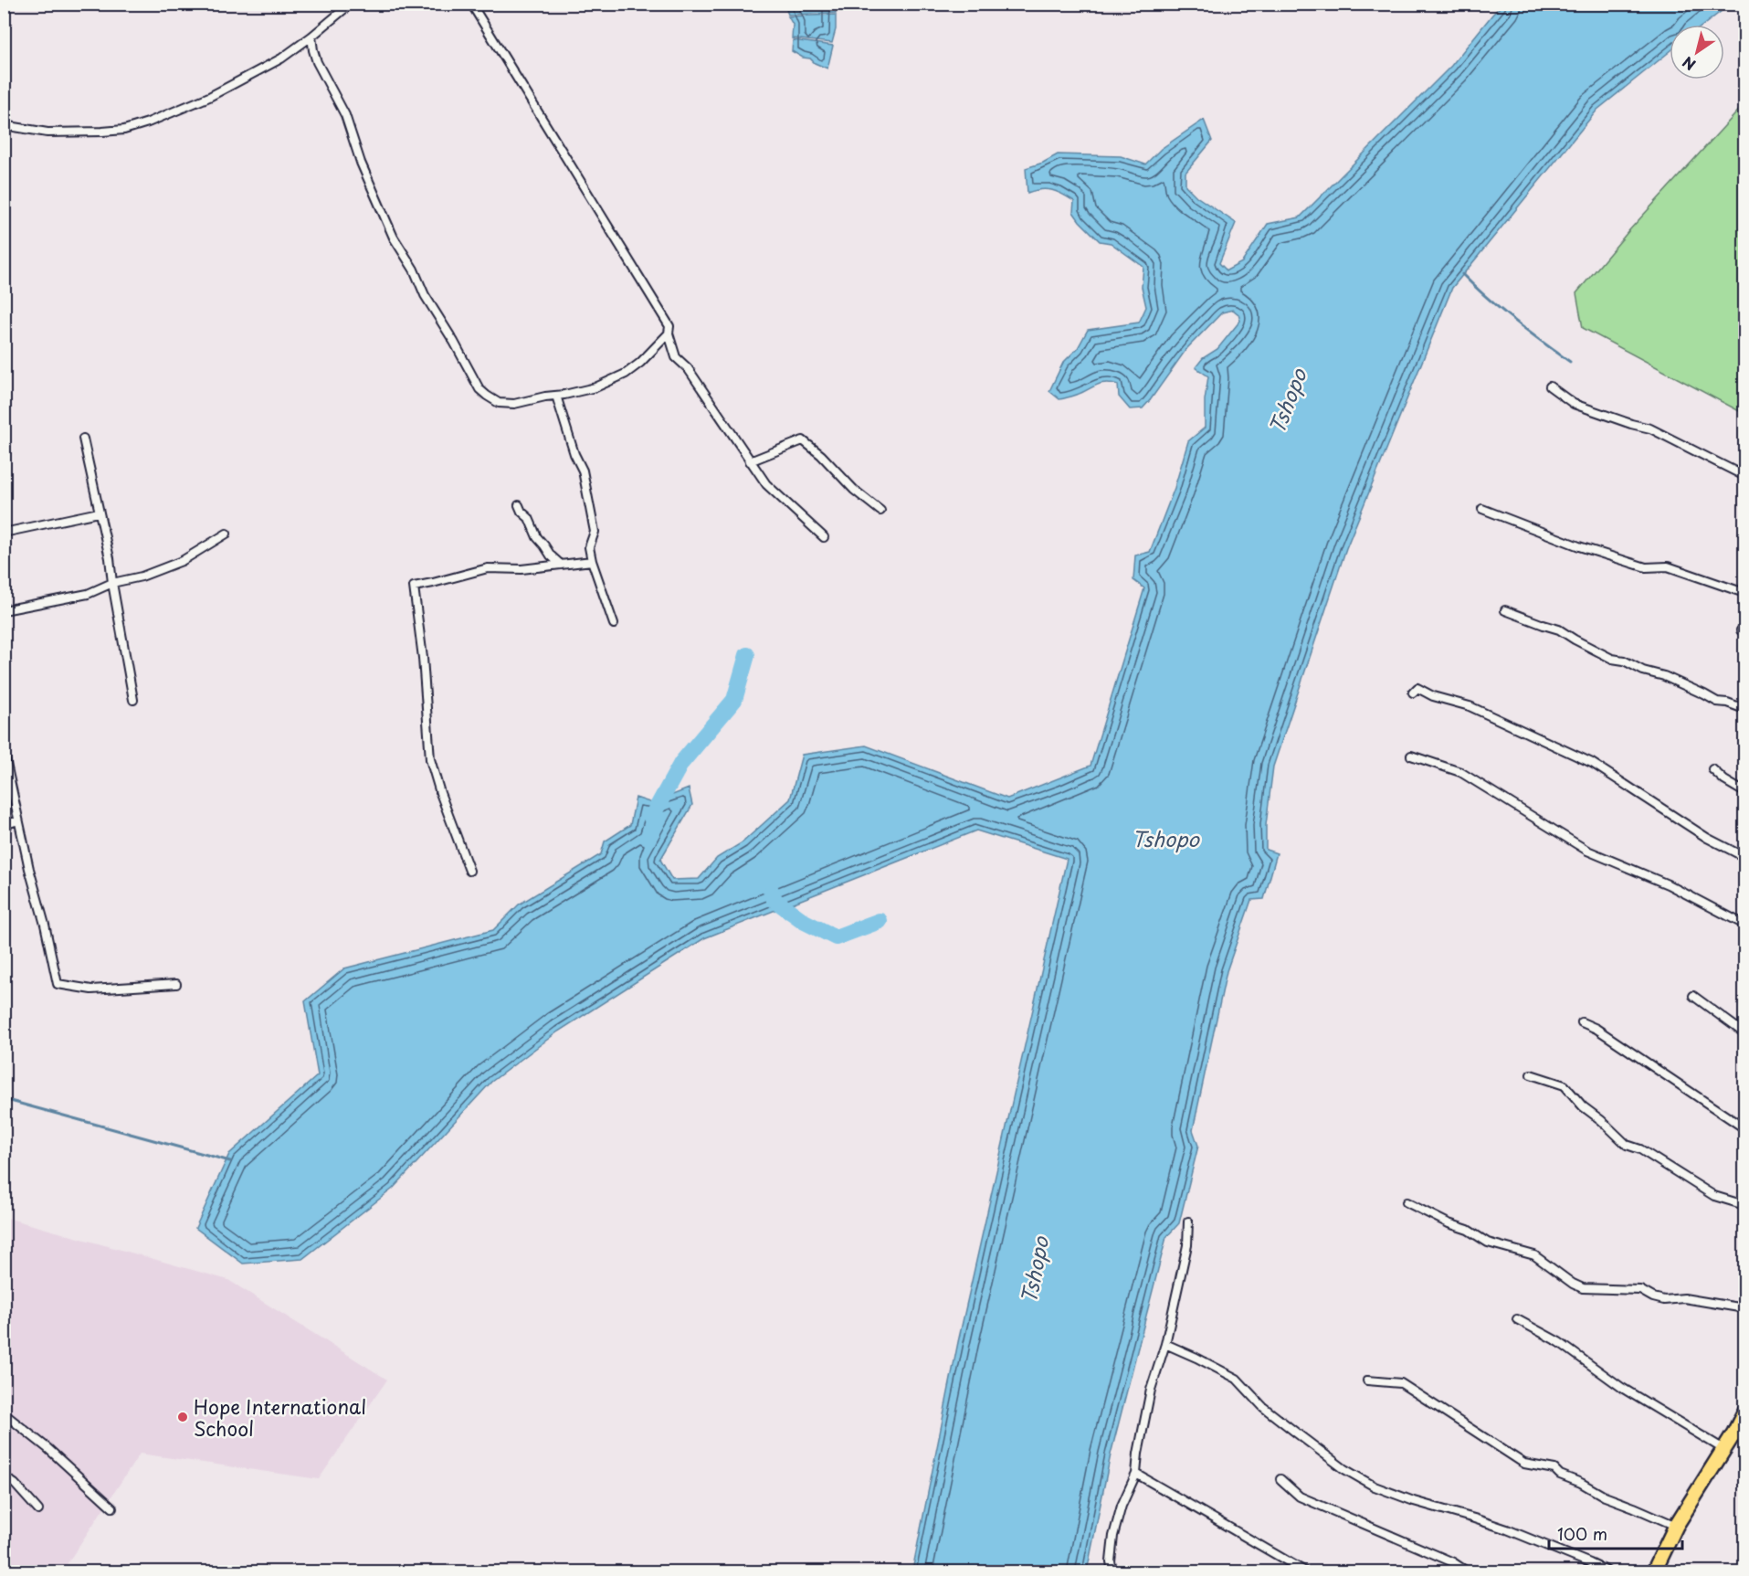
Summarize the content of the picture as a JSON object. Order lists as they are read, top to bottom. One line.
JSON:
{"water":["Tshopo"],"places":["Hope International School"],"scale_bar":"100 m","north":"bottom left"}
